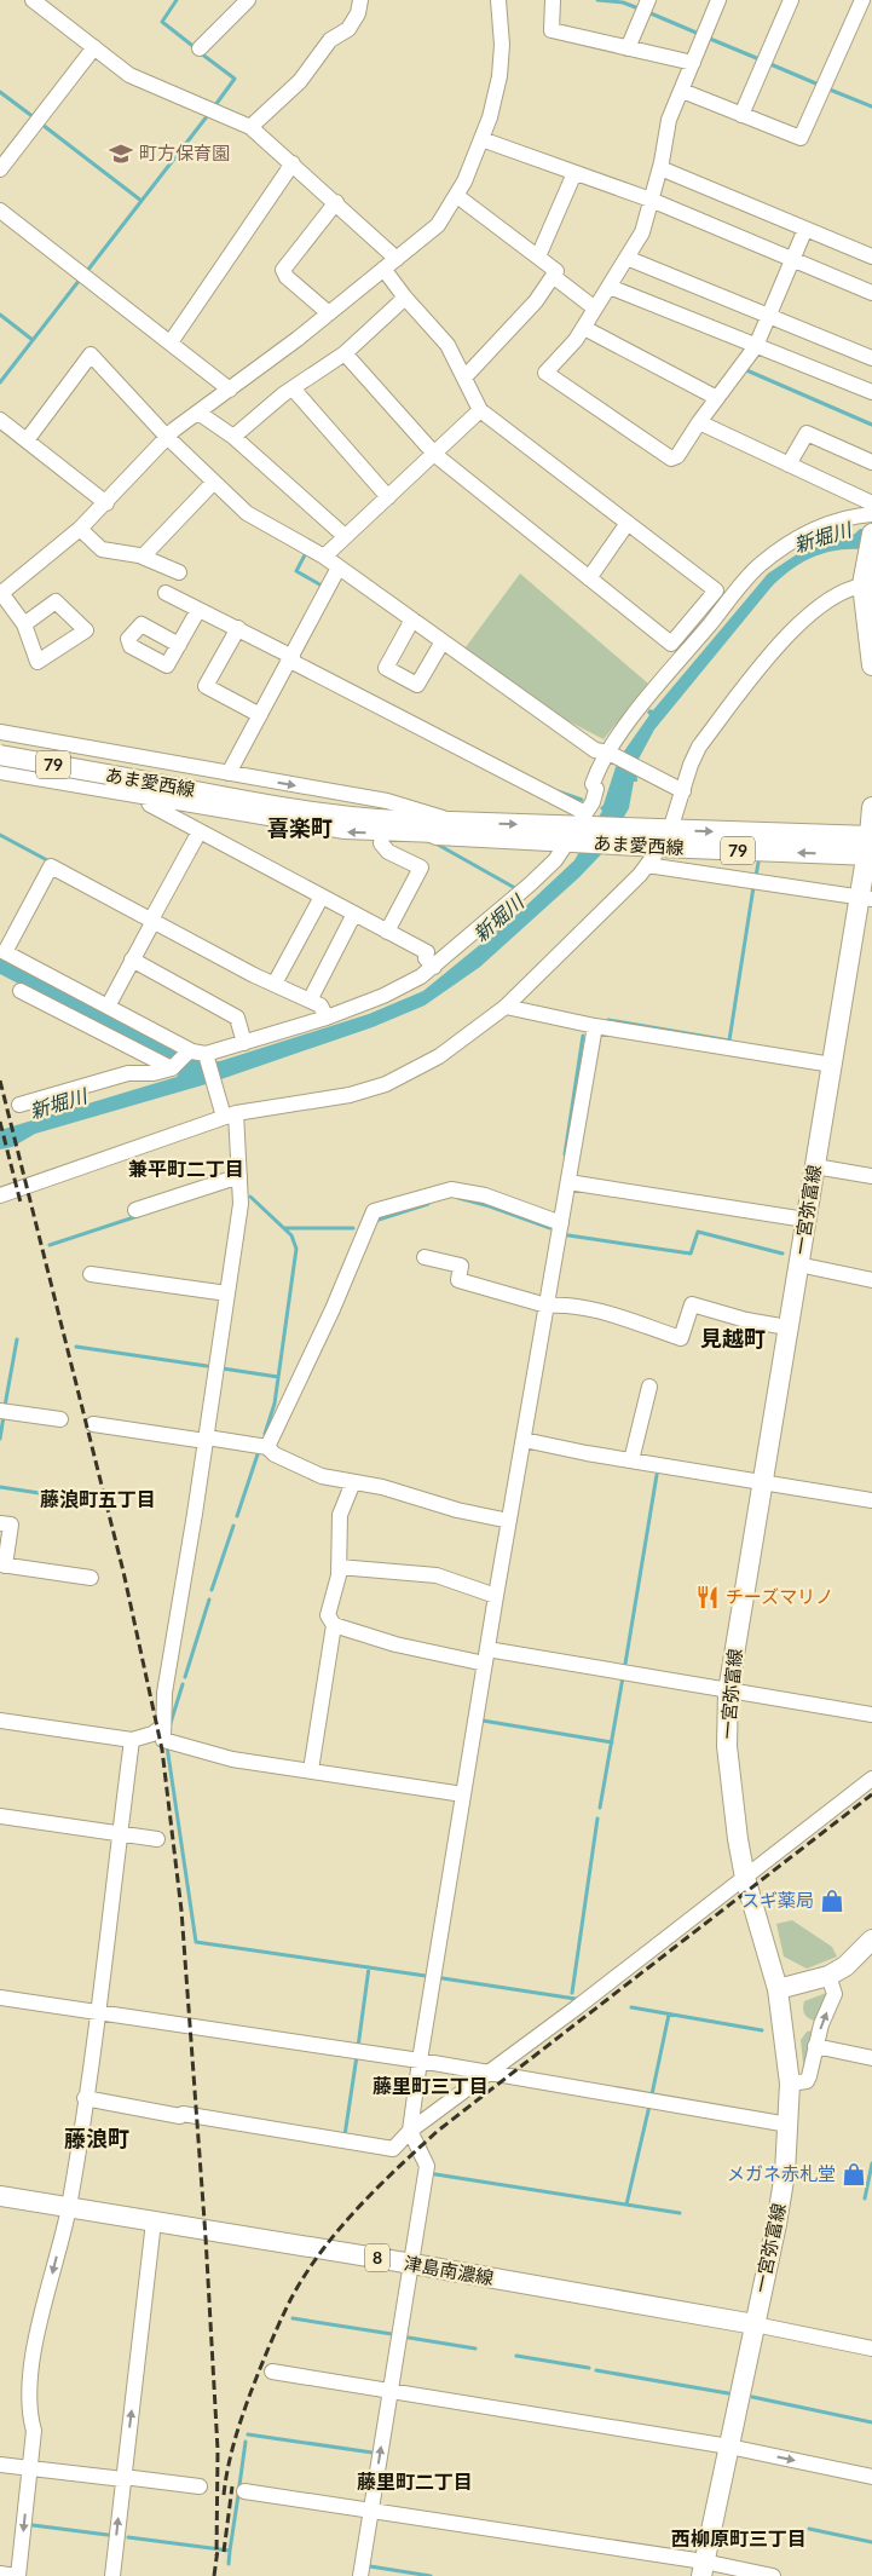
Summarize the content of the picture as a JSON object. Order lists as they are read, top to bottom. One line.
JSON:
{"streets":{"main road":["79","あま愛西線","一宮弥富線","8","津島南濃線"]},"crossings":[["あま愛西線","一宮弥富線"],["一宮弥富線","津島南濃線"]],"districts":["喜楽町","兼平町二丁目","見越町","藤浪町五丁目","藤里町三丁目","藤浪町","藤里町二丁目","西柳原町三丁目"],"water":["新堀川"],"places":{"school or university":["町方保育園"],"restaurant":["チーズマリノ"],"shop":["スギ薬局","メガネ赤札堂"]}}
